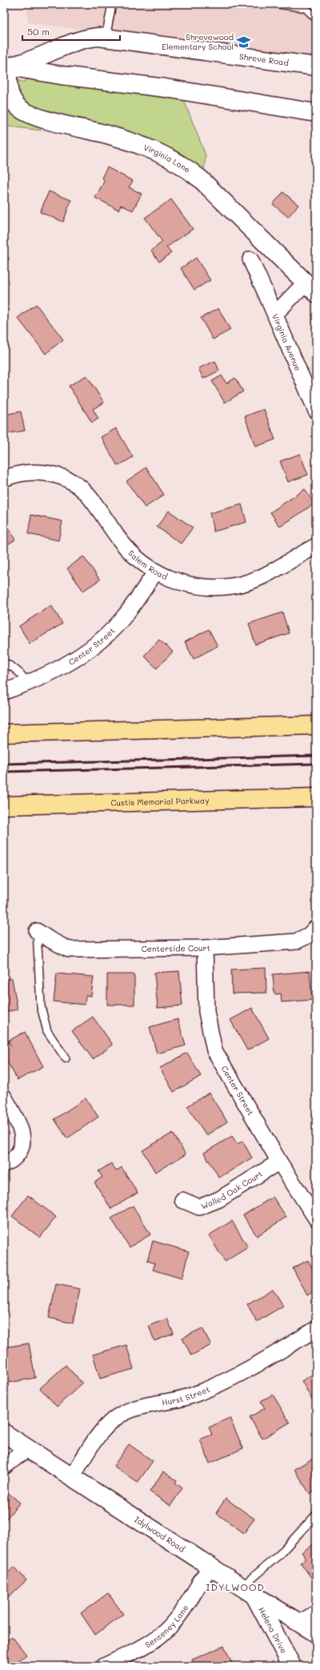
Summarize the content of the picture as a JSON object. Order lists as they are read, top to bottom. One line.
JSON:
{"streets":{"highway":["Custis Memorial Parkway"],"main road":["Shreve Road","Virginia Lane","Idylwood Road","Helena Drive"],"street":["Virginia Avenue","Salem Road","Center Street","Centerside Court","Walled Oak Court","Hurst Street","Senseney Lane"]},"crossings":[["Shreve Road","Virginia Lane"],["Virginia Lane","Virginia Avenue"],["Salem Road","Center Street"],["Center Street","Centerside Court"],["Center Street","Walled Oak Court"],["Hurst Street","Idylwood Road"],["Idylwood Road","Senseney Lane"],["Idylwood Road","Helena Drive"]],"districts":["IDYLWOOD"],"places":{"school or university":["Shrevewood Elementary School"]},"scale_bar":"50 m"}
